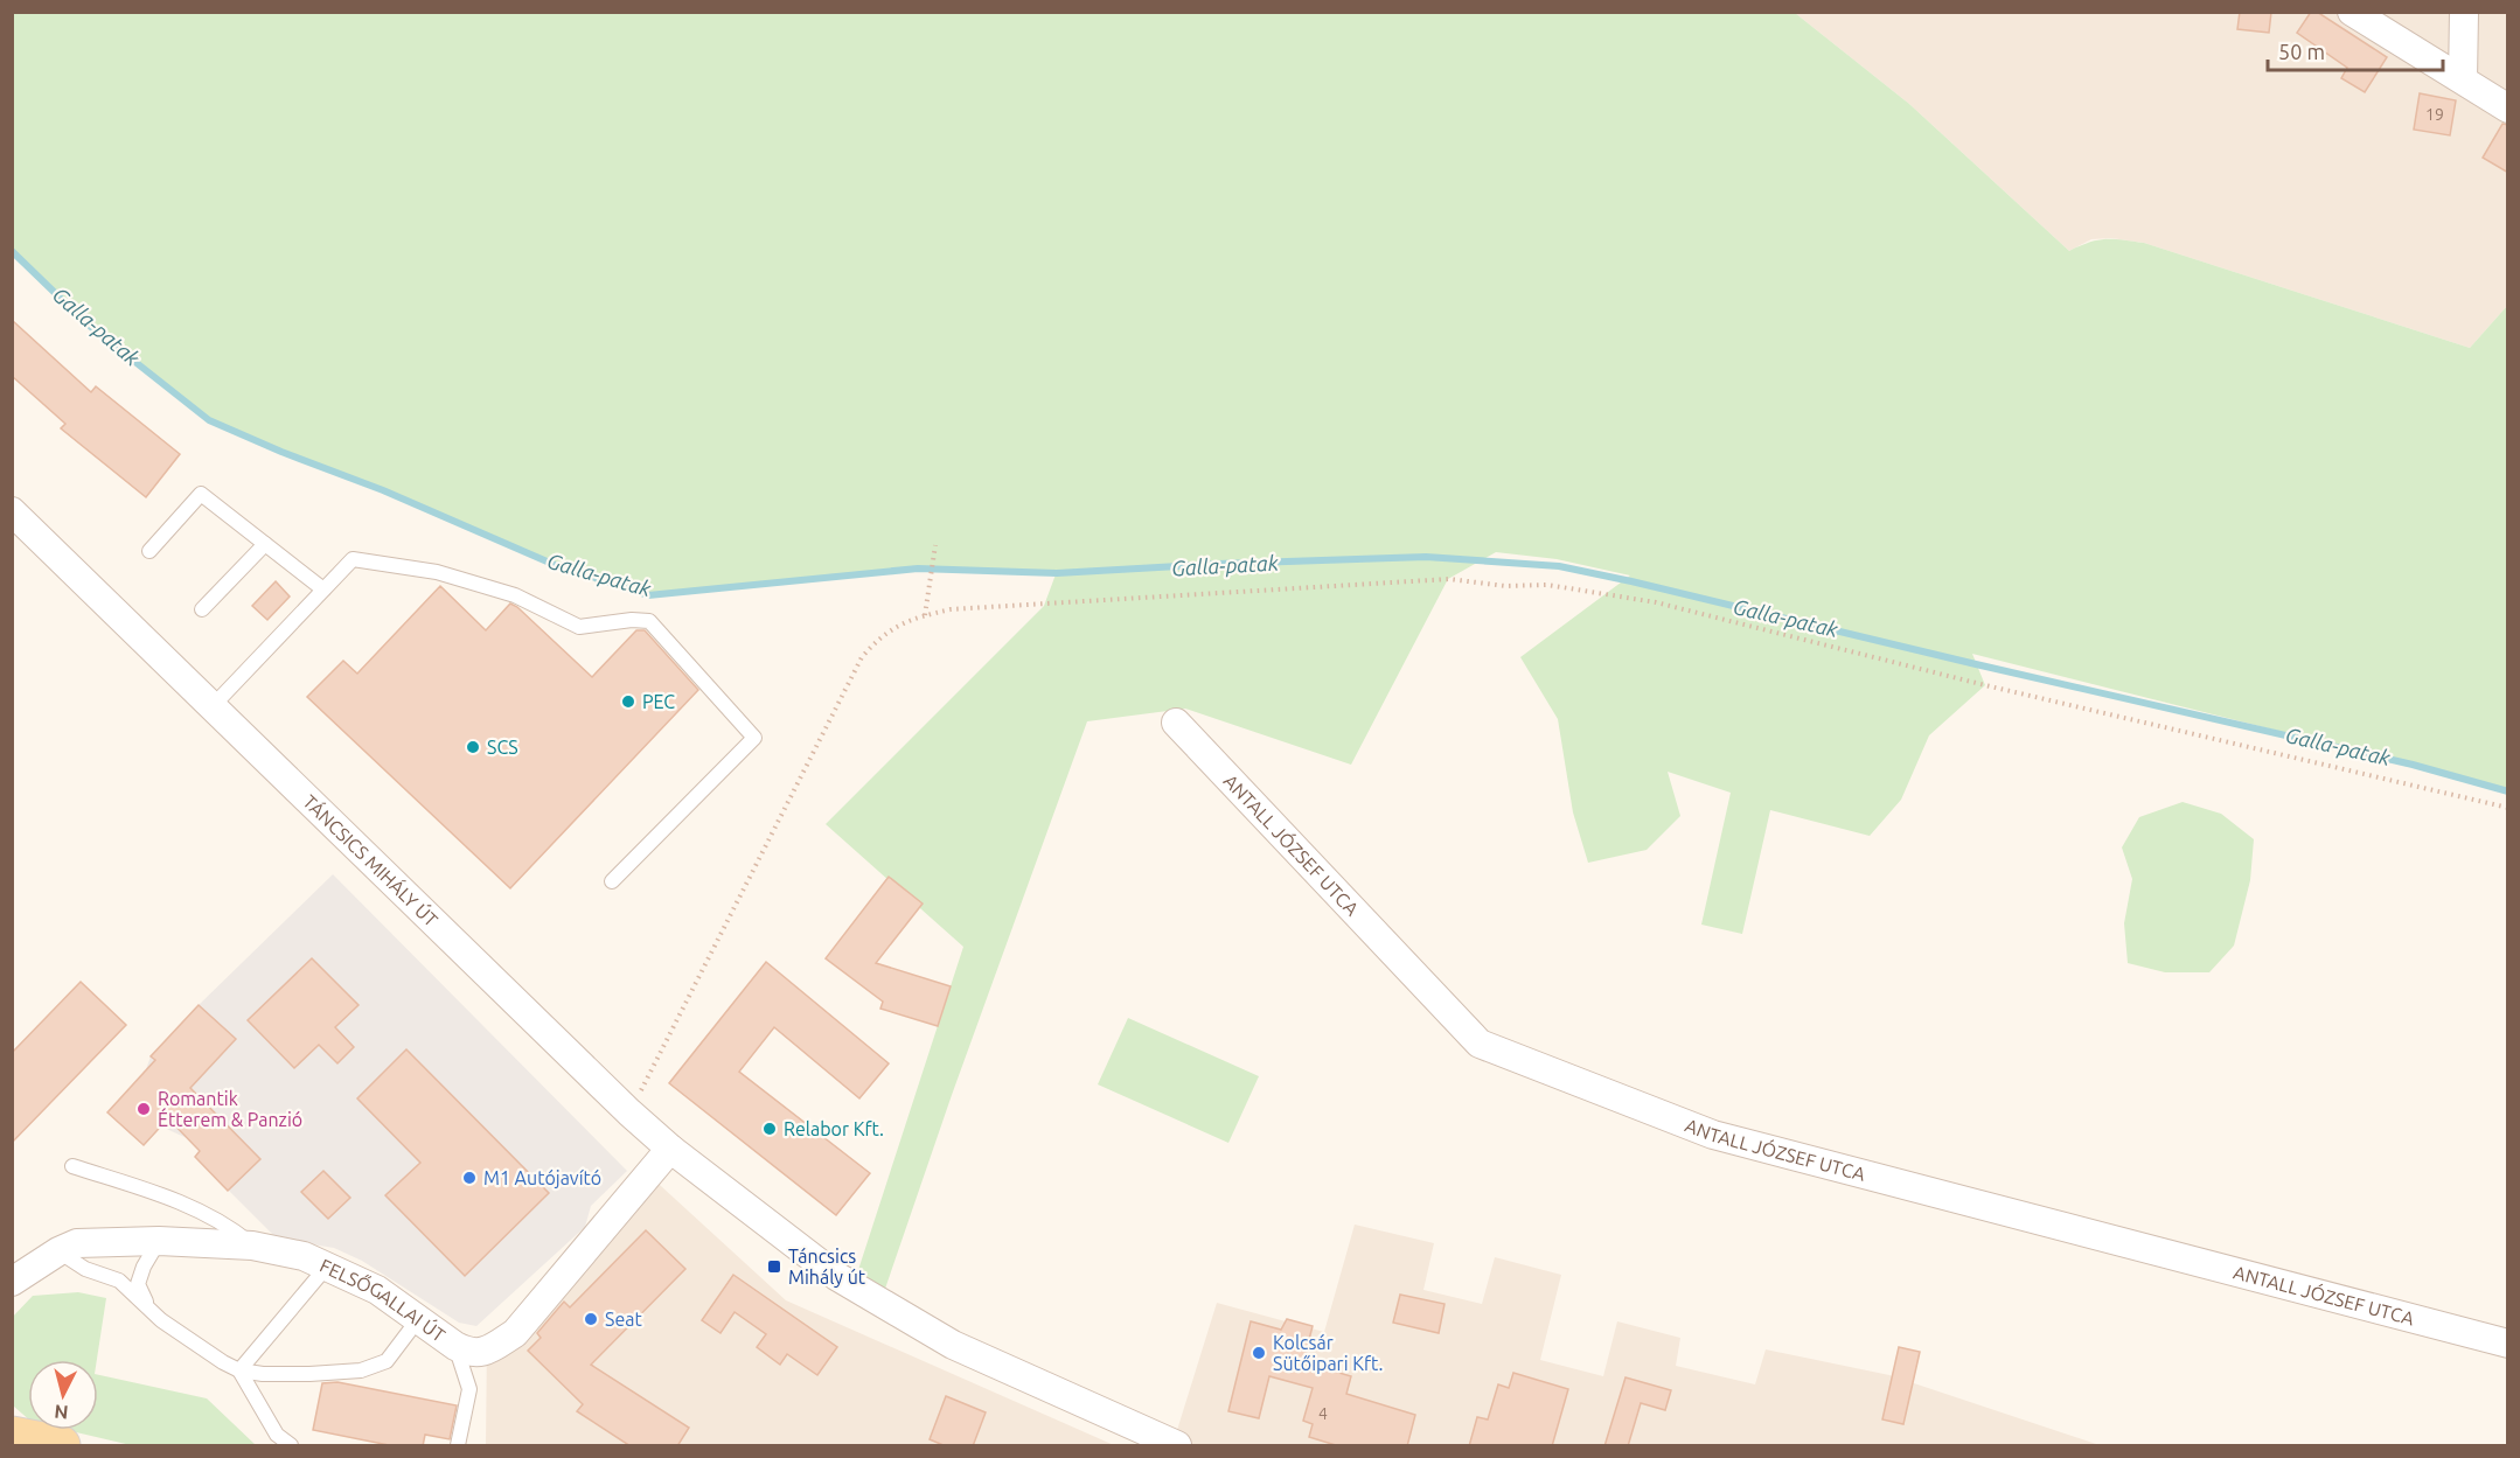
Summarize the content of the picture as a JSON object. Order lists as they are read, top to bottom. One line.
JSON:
{"streets":{"street":["ANTALL JÓZSEF UTCA","TÁNCSICS MIHÁLY ÚT","FELSŐGALLAI ÚT"]},"crossings":[["TÁNCSICS MIHÁLY ÚT","FELSŐGALLAI ÚT"]],"water":["Galla-patak"],"places":{"other":["PEC","SCS","Romantik Étterem & Panzió","Relabor Kft.","M1 Autójavító","Seat","Kolcsár Sütőipari Kft."],"transit":["Táncsics Mihály út"]},"house_numbers":["19","4"],"scale_bar":"50 m","north":"bottom"}
